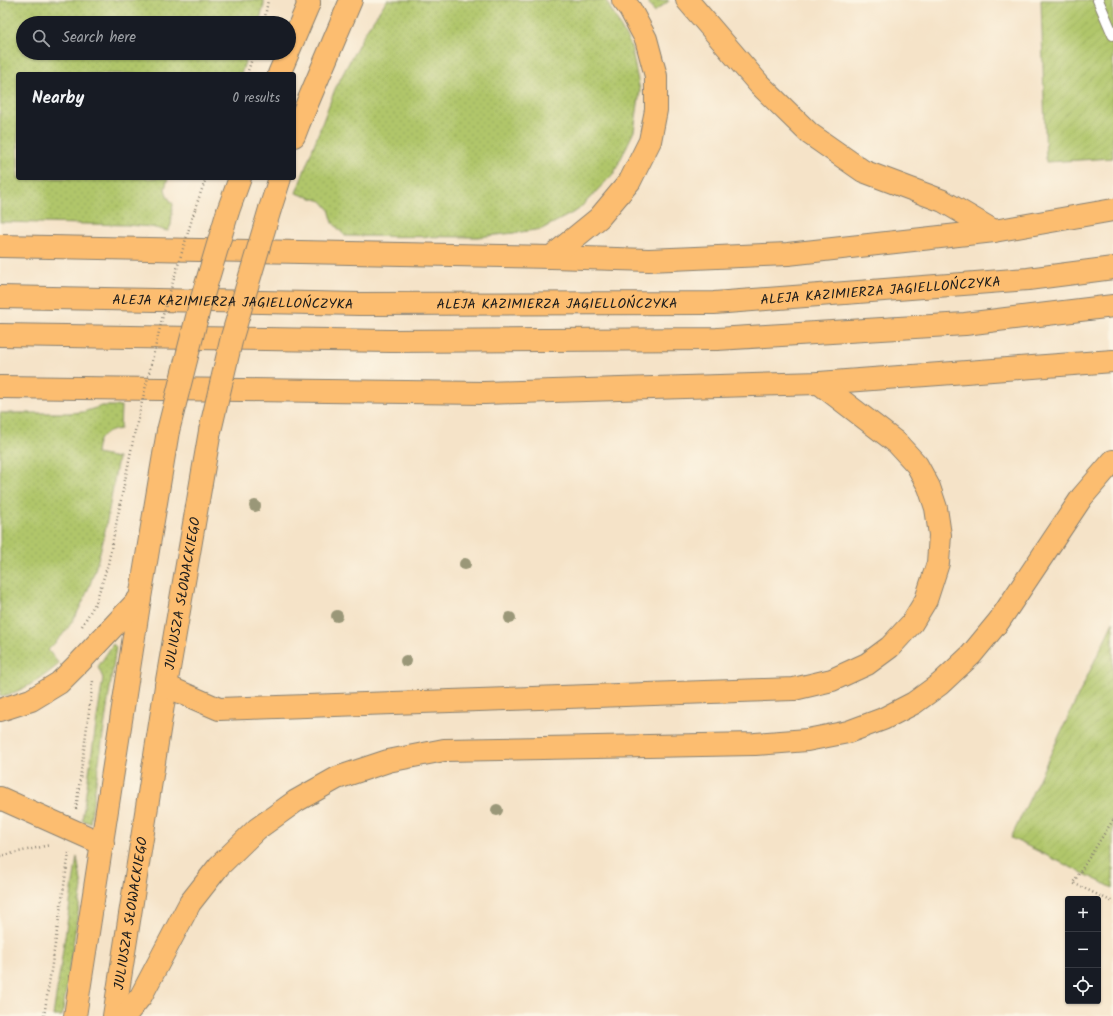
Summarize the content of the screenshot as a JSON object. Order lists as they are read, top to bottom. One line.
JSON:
{"streets":{"main road":["ALEJA KAZIMIERZA JAGIELLOŃCZYKA","JULIUSZA SŁOWACKIEGO"]},"page":{"search":"Search here","heading":["Nearby","0 results"],"map_buttons":["+","−"]}}
